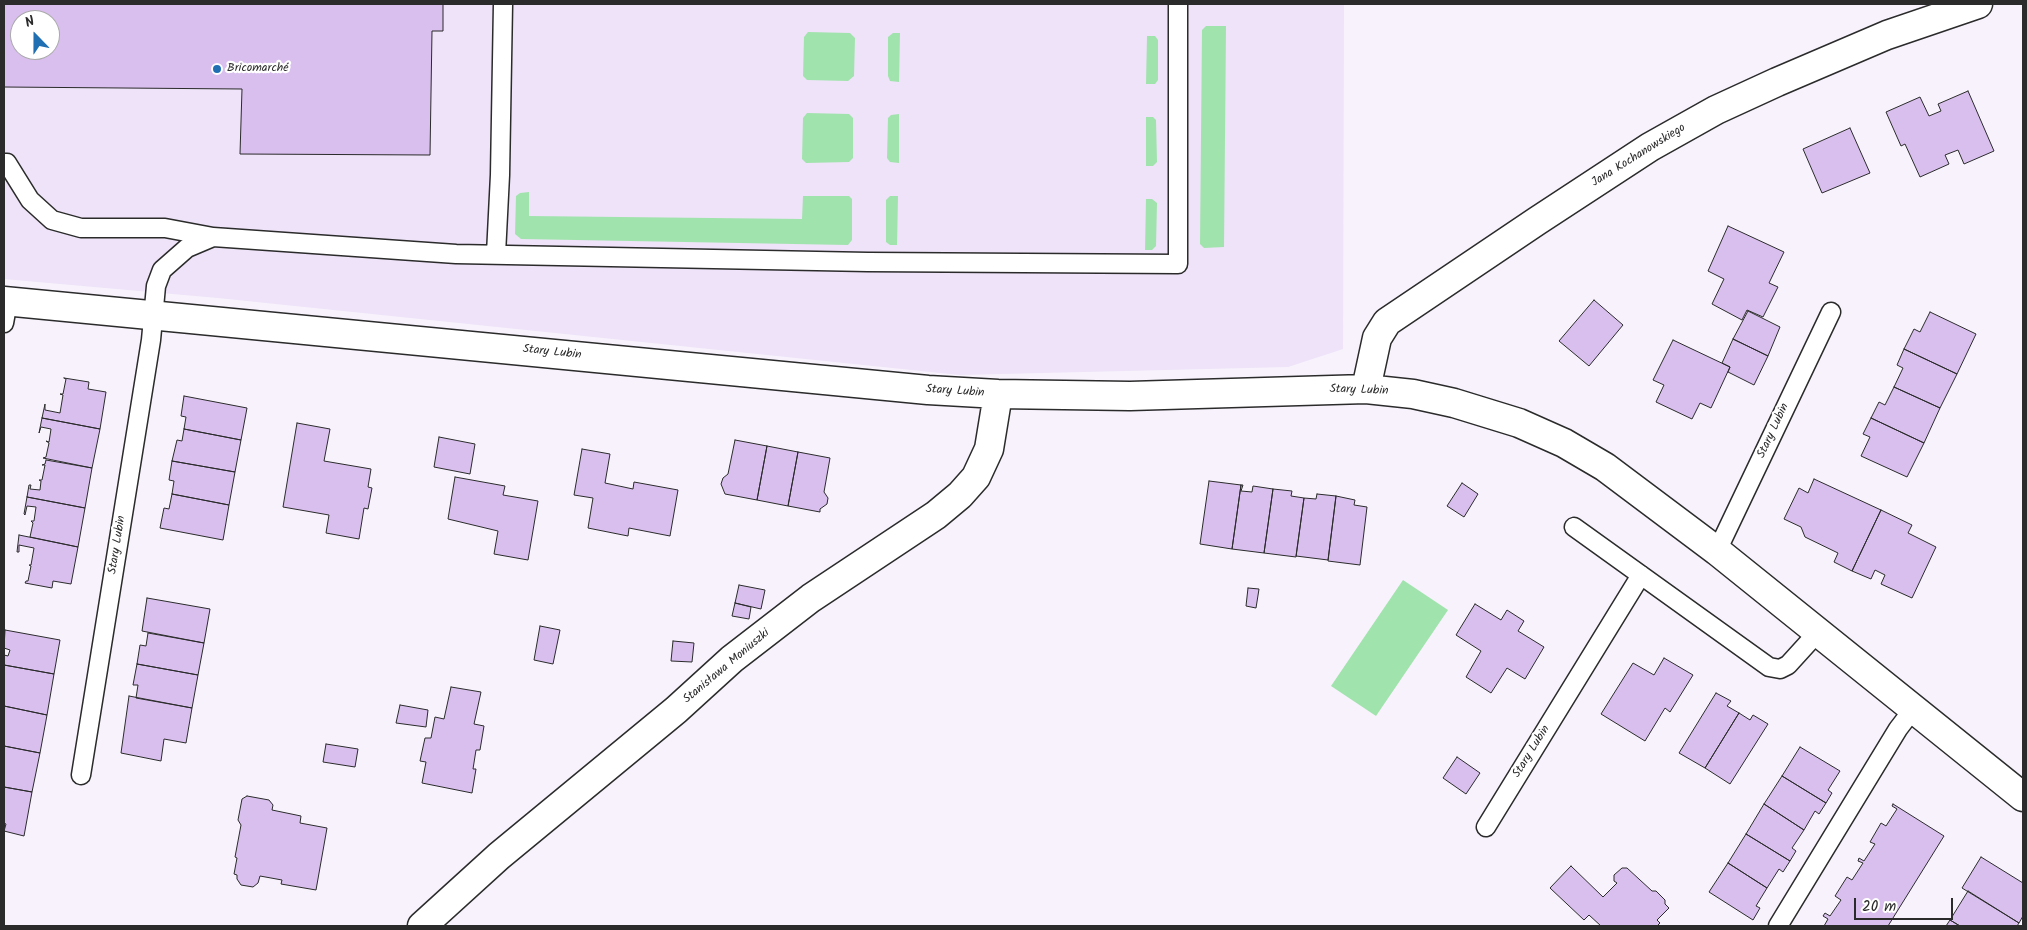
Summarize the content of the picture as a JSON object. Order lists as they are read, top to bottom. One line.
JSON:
{"streets":{"street":["Jana Kochanowskiego","Stary Lubin","Stanisława Moniuszki"]},"crossings":[["Jana Kochanowskiego","Stary Lubin"],["Stary Lubin","Stanisława Moniuszki"]],"places":["Bricomarché"],"scale_bar":"20 m","north":"top"}
